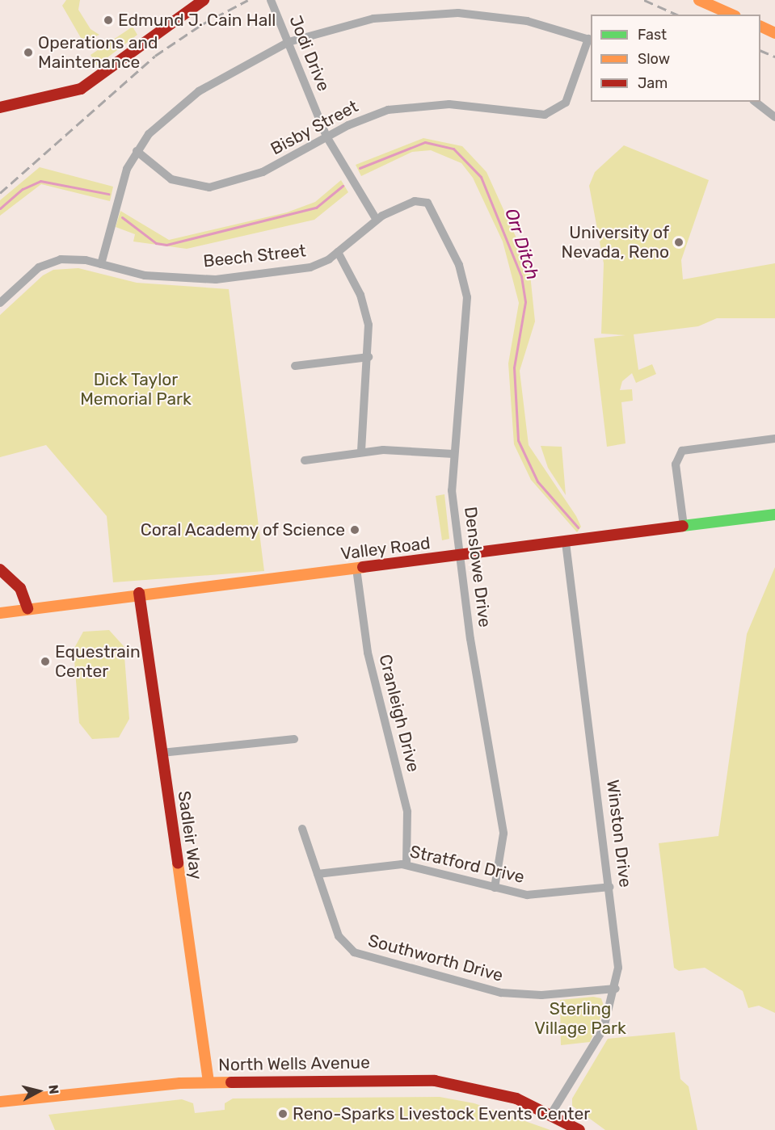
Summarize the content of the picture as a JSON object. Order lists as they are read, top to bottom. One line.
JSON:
{"streets":{"street":["Jodi Drive","Bisby Street","Beech Street","Valley Road","Denslowe Drive","Cranleigh Drive","Winston Drive","Sadleir Way","Stratford Drive","Southworth Drive","North Wells Avenue"]},"crossings":[["Jodi Drive","Bisby Street"],["Jodi Drive","Beech Street"],["Beech Street","Denslowe Drive"],["Valley Road","Denslowe Drive"],["Valley Road","Cranleigh Drive"],["Valley Road","Winston Drive"],["Valley Road","Sadleir Way"],["Denslowe Drive","Stratford Drive"],["Cranleigh Drive","Stratford Drive"],["Winston Drive","Stratford Drive"],["Winston Drive","Southworth Drive"],["Winston Drive","North Wells Avenue"],["Sadleir Way","North Wells Avenue"],["Stratford Drive","Southworth Drive"]],"water":["Orr Ditch"],"parks":["Dick Taylor Memorial Park","Sterling Village Park"],"places":["Edmund J. Cain Hall","Operations and Maintenance","University of Nevada, Reno","Coral Academy of Science","Equestrain Center","Reno-Sparks Livestock Events Center"],"legend":["Fast","Slow","Jam"],"north":"right"}
